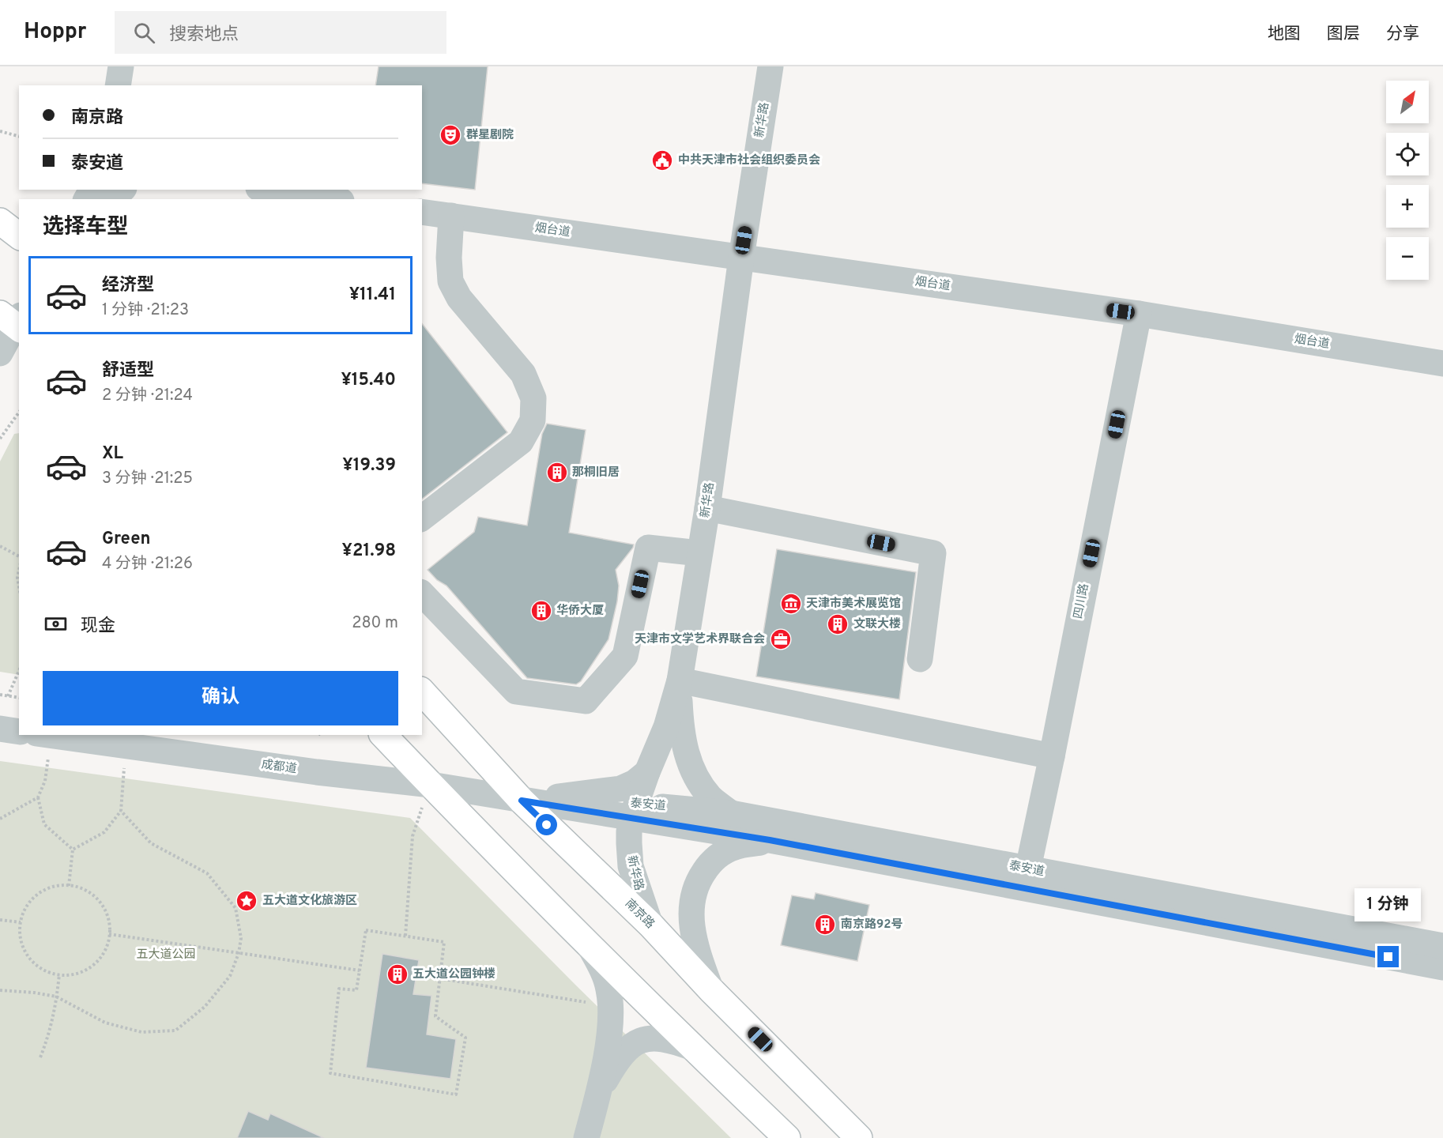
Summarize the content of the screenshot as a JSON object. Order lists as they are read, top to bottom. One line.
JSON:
{"streets":{"main road":["南京路"],"street":["新华路","烟台道","四川路","成都道","泰安道"]},"crossings":[["新华路","烟台道"],["新华路","泰安道"],["新华路","南京路"],["烟台道","四川路"],["四川路","泰安道"],["成都道","泰安道"],["成都道","南京路"],["泰安道","南京路"]],"parks":["五大道公园"],"places":{"theatre":["群星剧院"],"public building":["中共天津市社会组织委员会"],"building":["那桐旧居","华侨大厦","文联大楼","南京路92号","五大道公园钟楼"],"museum":["天津市美术展览馆"],"office":["天津市文学艺术界联合会"],"place":["五大道文化旅游区"]},"north":"top right","page":{"header":"Hoppr","search":"搜索地点","nav":["地图","图层","分享"],"map_buttons":["+","−"],"banner":["南京路","泰安道"],"heading":"选择车型","list":[{"name":"经济型","note":"1 分钟 · 21:23","value":"¥11.41"},{"name":"舒适型","note":"2 分钟 · 21:24","value":"¥15.40"},{"name":"XL","note":"3 分钟 · 21:25","value":"¥19.39"},{"name":"Green","note":"4 分钟 · 21:26","value":"¥21.98"}],"pay":["现金","280 m"],"buttons":"确认","bubble":"1 分钟"}}
